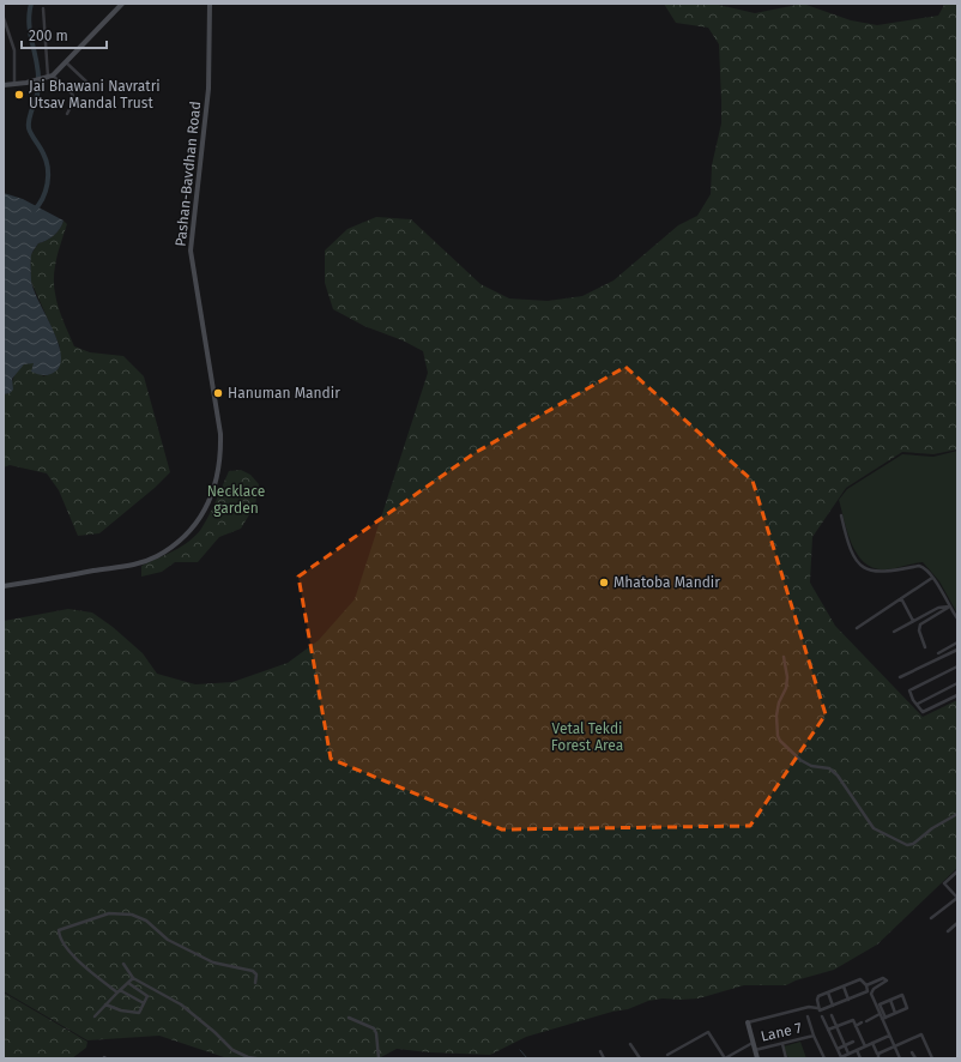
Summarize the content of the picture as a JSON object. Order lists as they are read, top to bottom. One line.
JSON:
{"streets":{"main road":["Pashan-Bavdhan Road"],"street":["Lane 7"]},"parks":["Necklace garden","Vetal Tekdi Forest Area"],"places":["Jai Bhawani Navratri Utsav Mandal Trust","Hanuman Mandir","Mhatoba Mandir"],"scale_bar":"200 m"}
